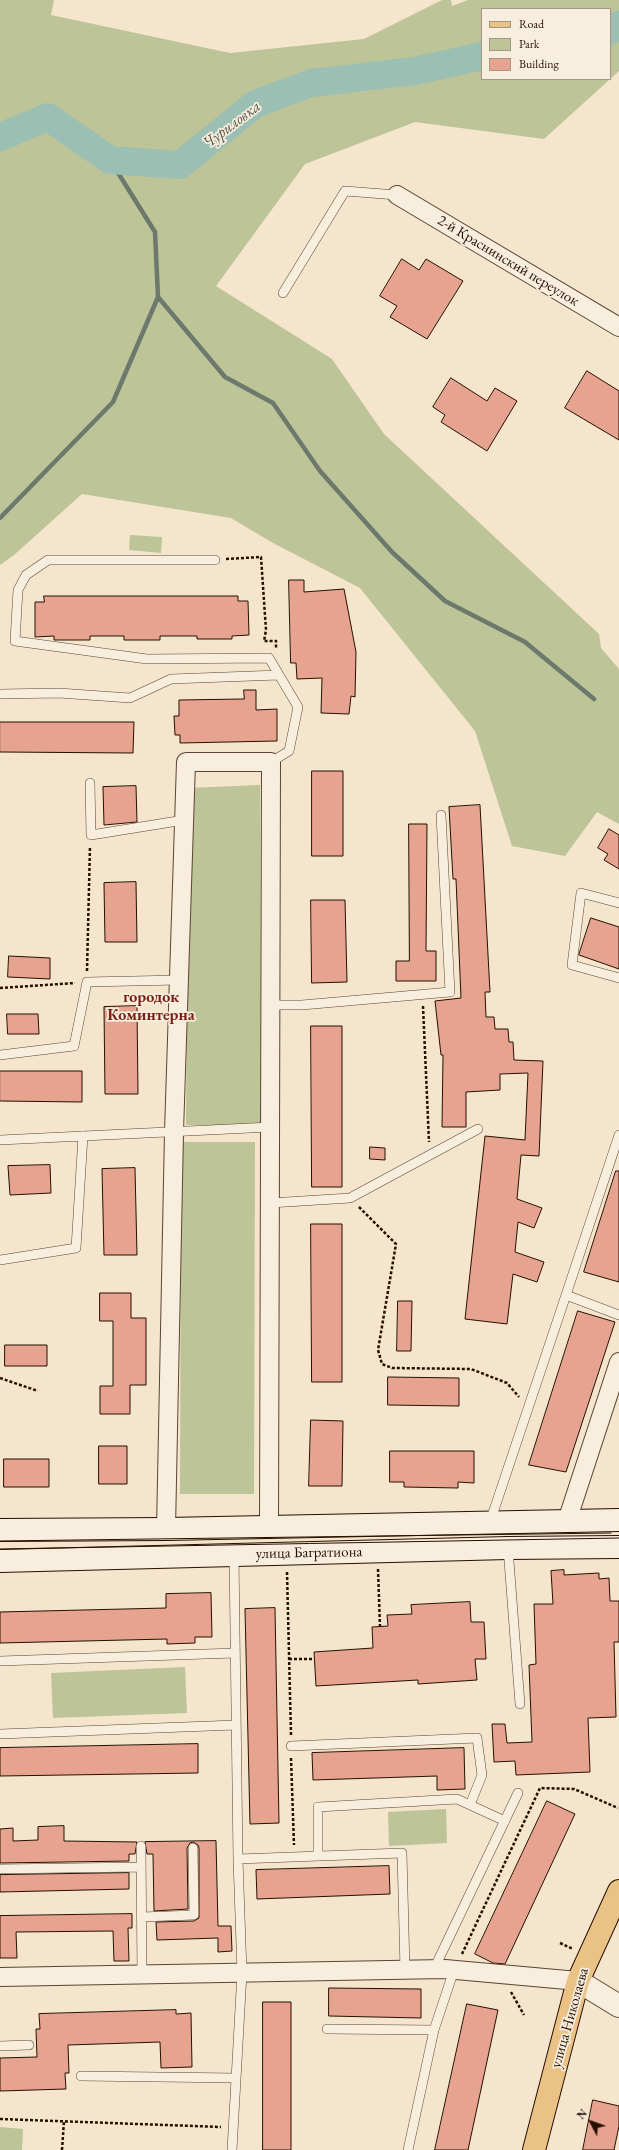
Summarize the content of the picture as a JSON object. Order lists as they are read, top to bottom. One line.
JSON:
{"streets":{"main road":["улица Багратиона","улица Николаева"],"street":["2-й Краснинский переулок"]},"districts":["городок Коминтерна"],"water":["Чуриловка"],"legend":["Road","Park","Building"],"north":"top left"}
